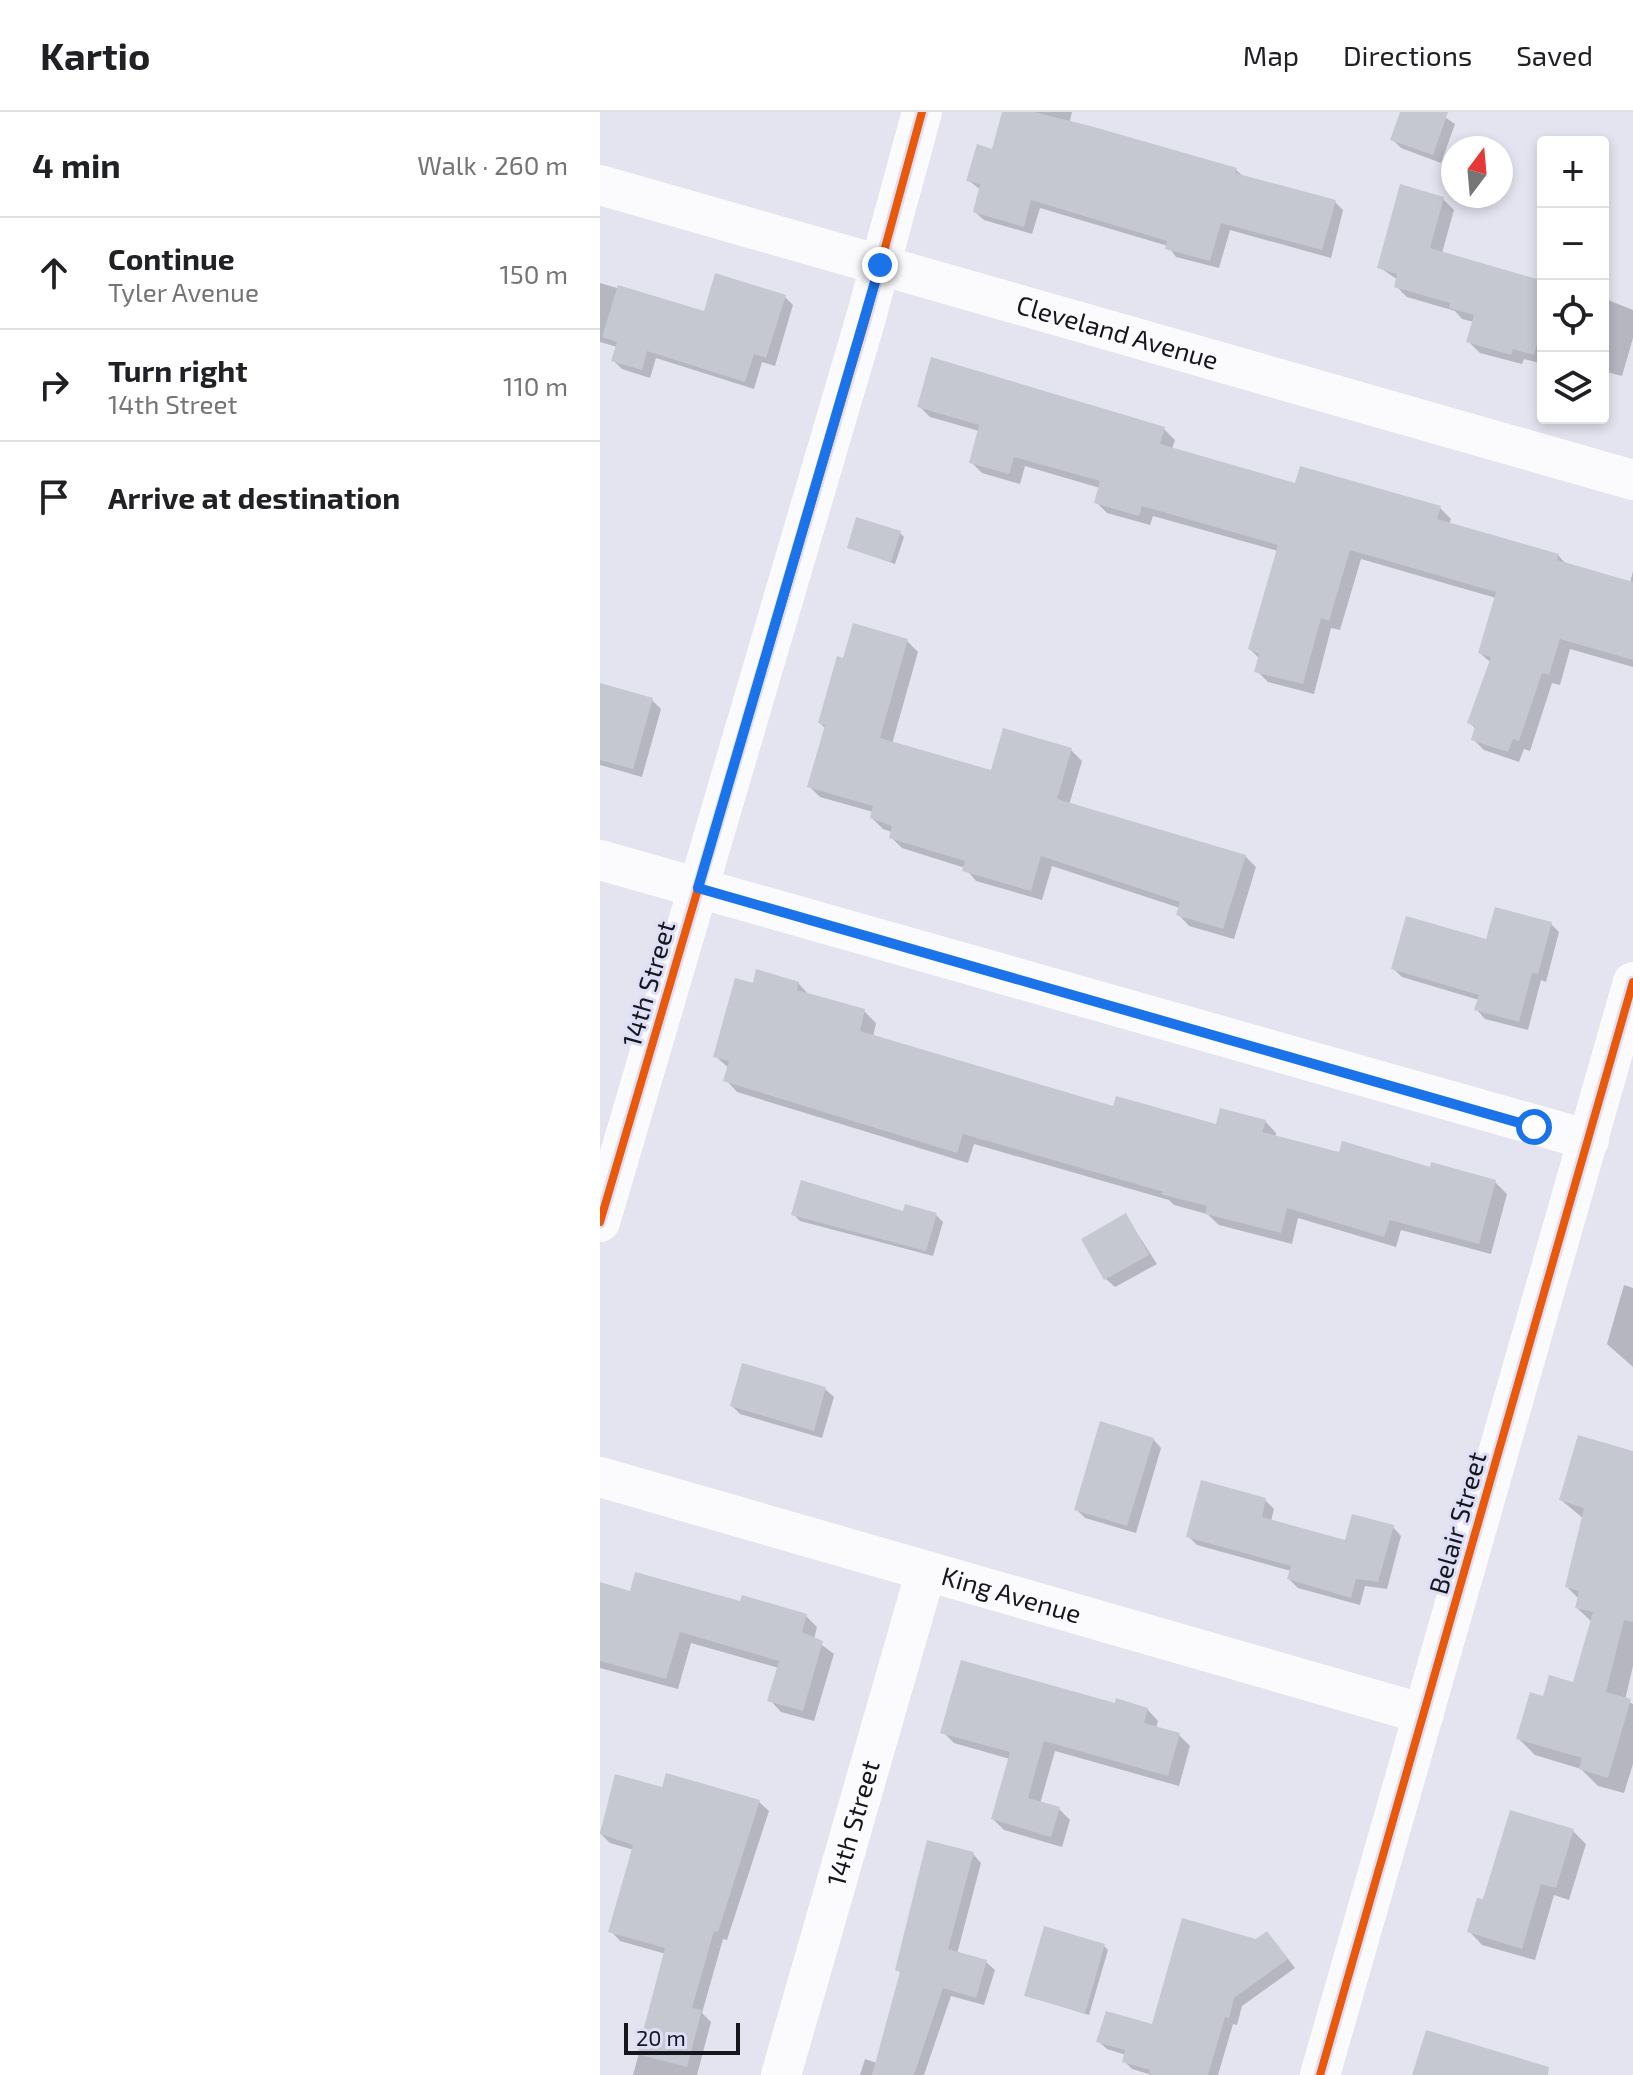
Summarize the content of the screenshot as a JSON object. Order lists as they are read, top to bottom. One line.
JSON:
{"streets":{"street":["Cleveland Avenue","14th Street","Belair Street","King Avenue"]},"crossings":[["Cleveland Avenue","14th Street"],["14th Street","King Avenue"],["Belair Street","King Avenue"]],"scale_bar":"20 m","north":"top","page":{"header":"Kartio","nav":["Map","Directions","Saved"],"heading":["4 min","Walk · 260 m"],"map_buttons":["+","−"],"list":[["Continue","Tyler Avenue","150 m"],["Turn right","14th Street","110 m"],"Arrive at destination"],"scale":"20 m"}}
